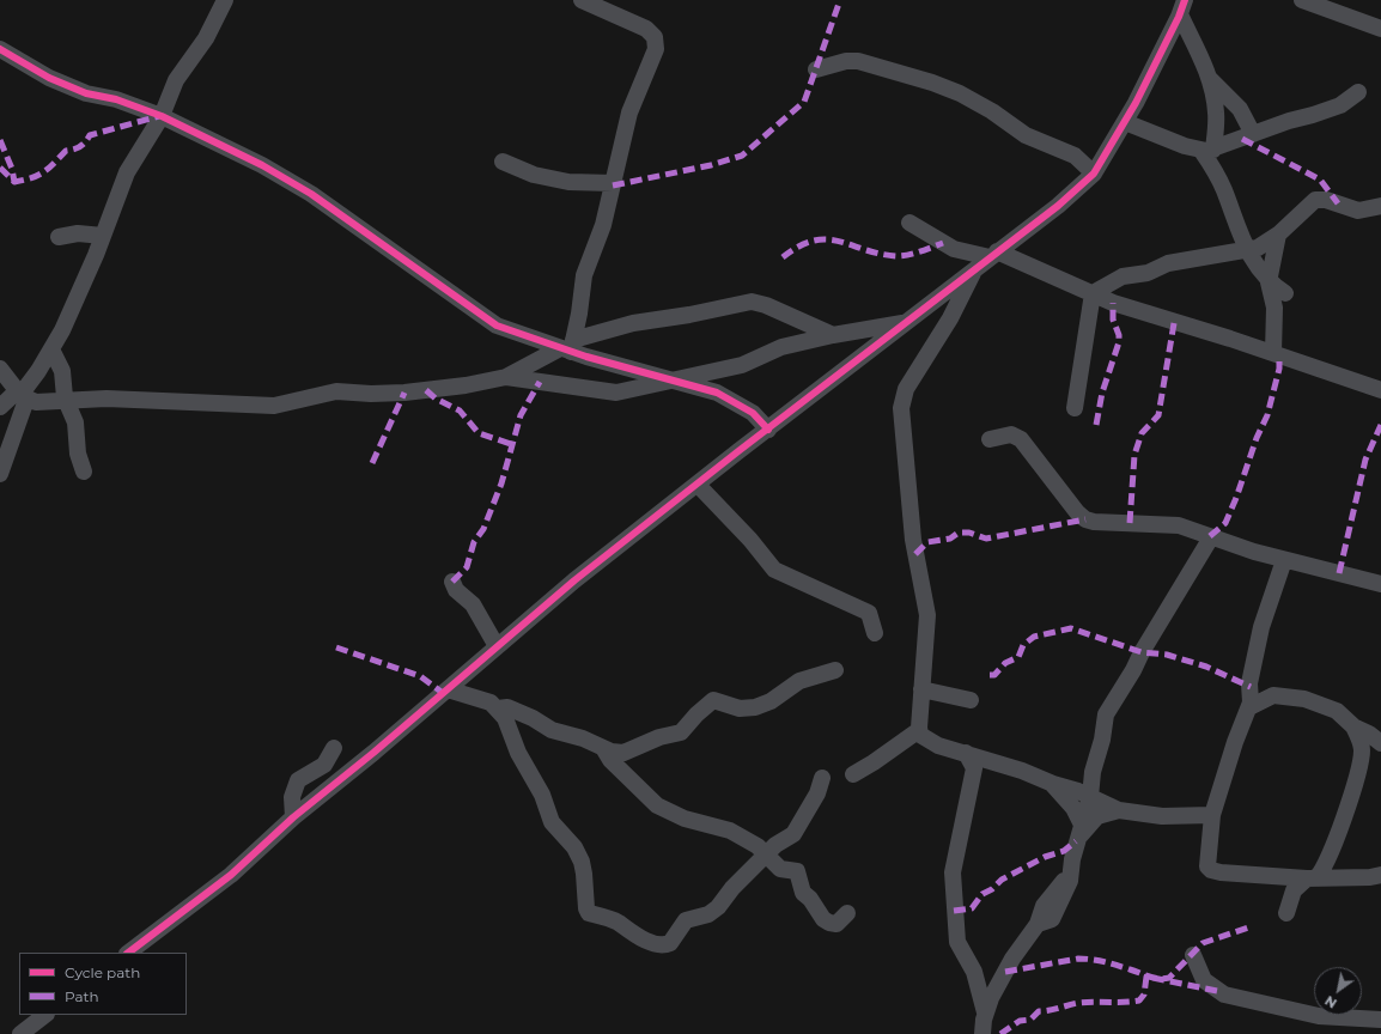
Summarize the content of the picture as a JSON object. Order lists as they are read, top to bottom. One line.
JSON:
{"legend":["Cycle path","Path"],"north":"bottom left"}
